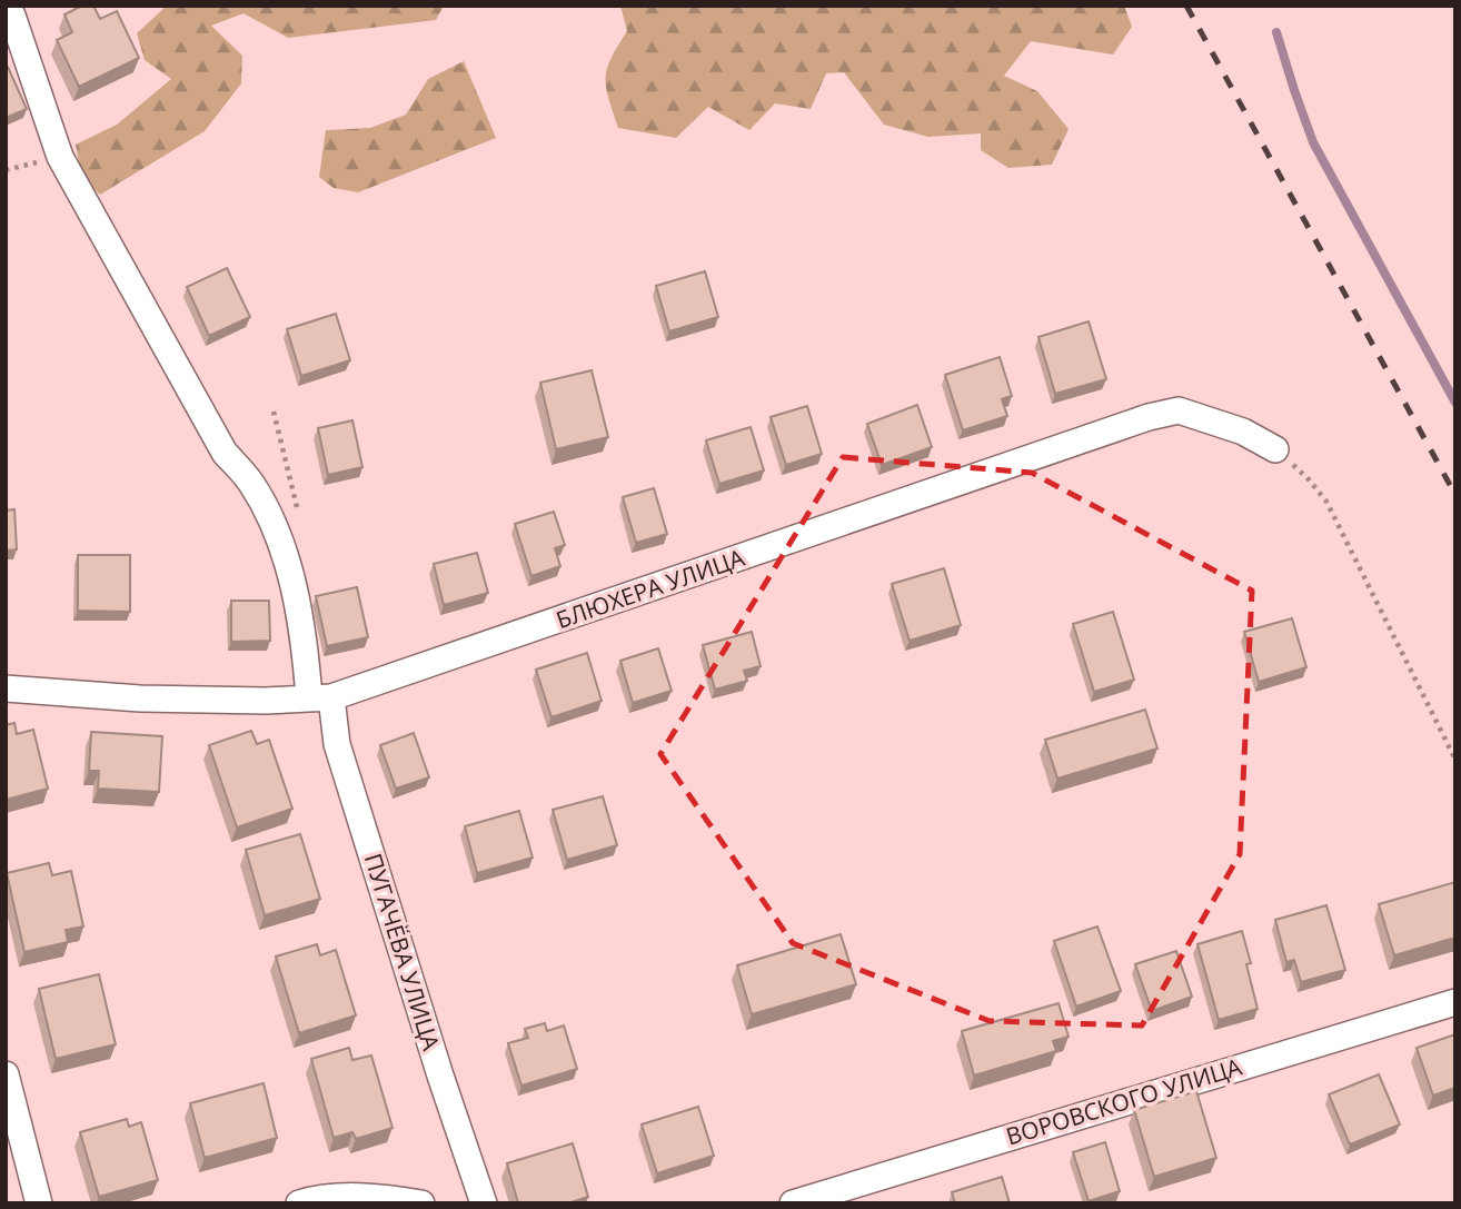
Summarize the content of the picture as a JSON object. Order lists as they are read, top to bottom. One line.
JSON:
{"streets":{"street":["БЛЮХЕРА УЛИЦА","ПУГАЧЁВА УЛИЦА","ВОРОВСКОГО УЛИЦА"]},"crossings":[["БЛЮХЕРА УЛИЦА","ПУГАЧЁВА УЛИЦА"]]}
